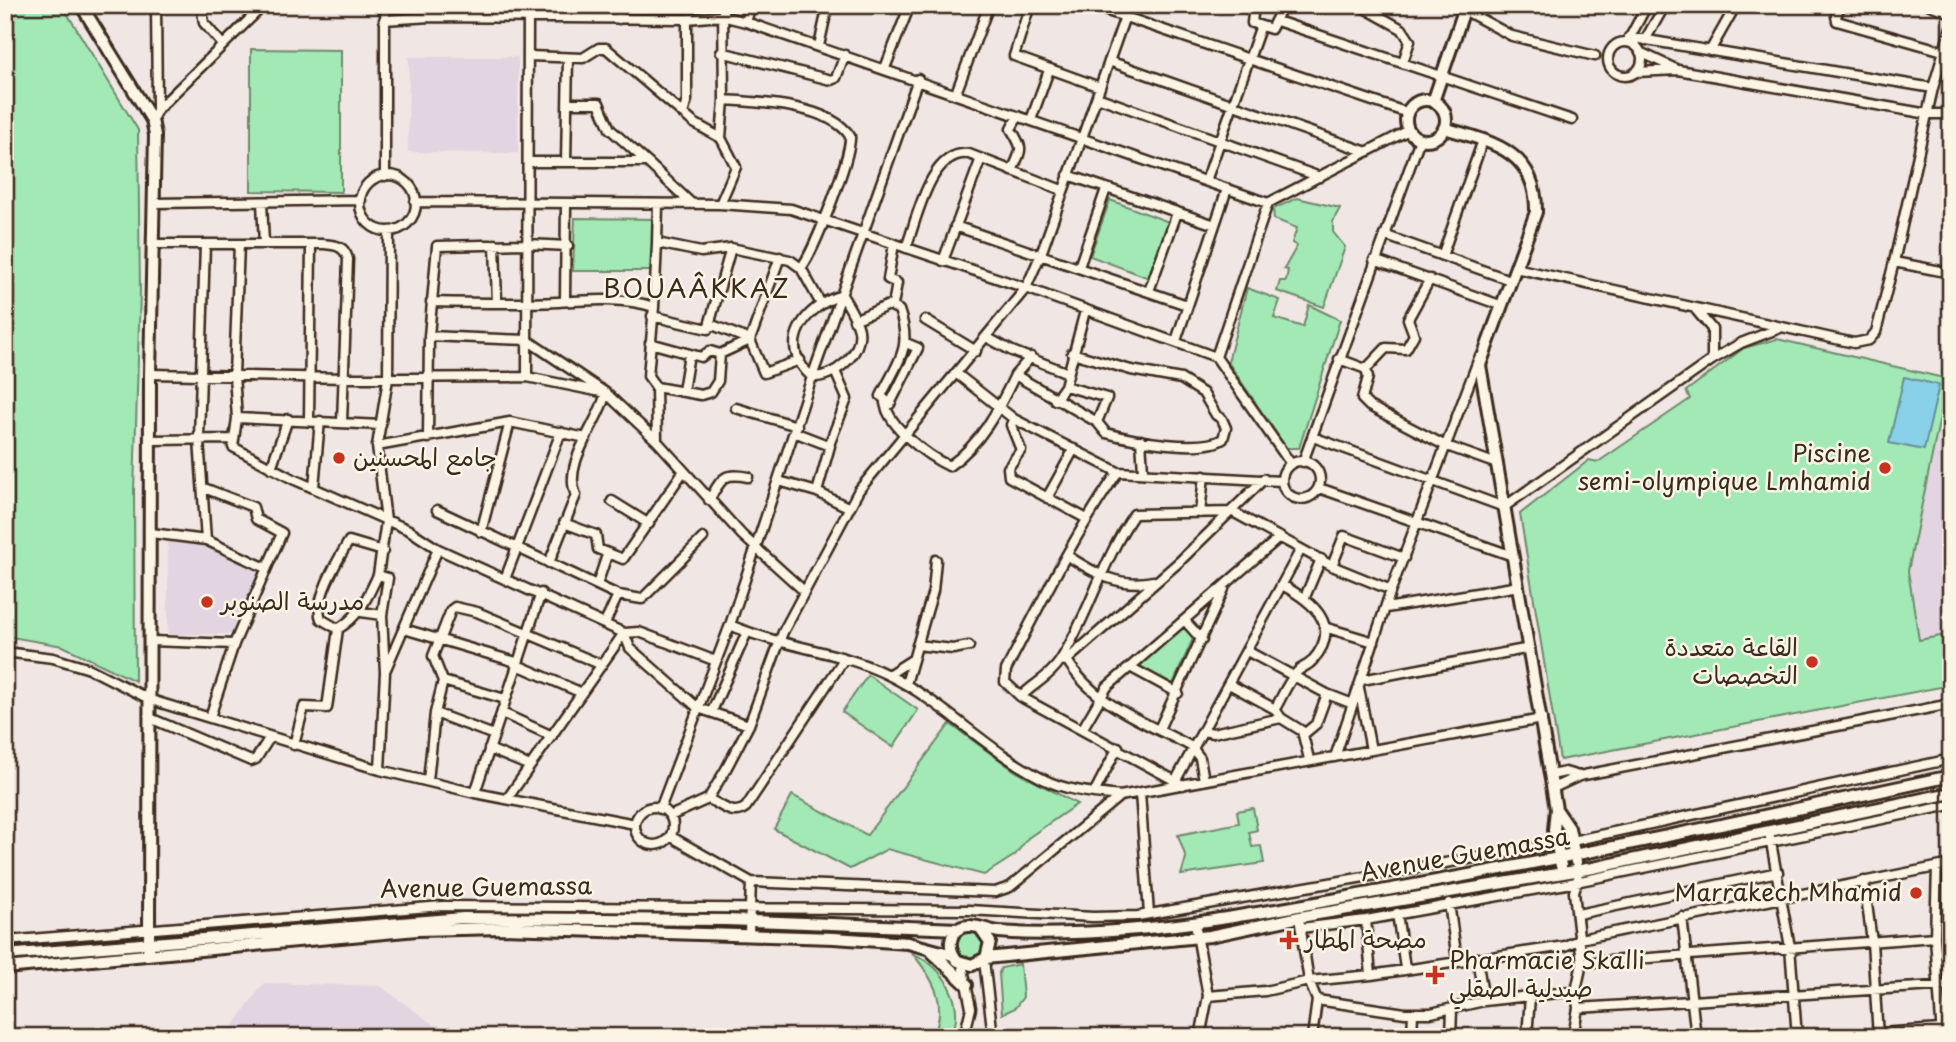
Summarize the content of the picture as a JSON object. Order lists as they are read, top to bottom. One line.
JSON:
{"streets":{"main road":["Avenue Guemassa"]},"districts":["BOUAÂKKAZ"],"places":{"other":["جامع المحسنين","Piscine semi-olympique Lmhamid","مدرسة الصنوبر","القاعة متعددة التخصصات","Marrakech Mhamid"],"health":["مصحة المطار","Pharmacie Skalli صيدلية الصقلي"]}}
